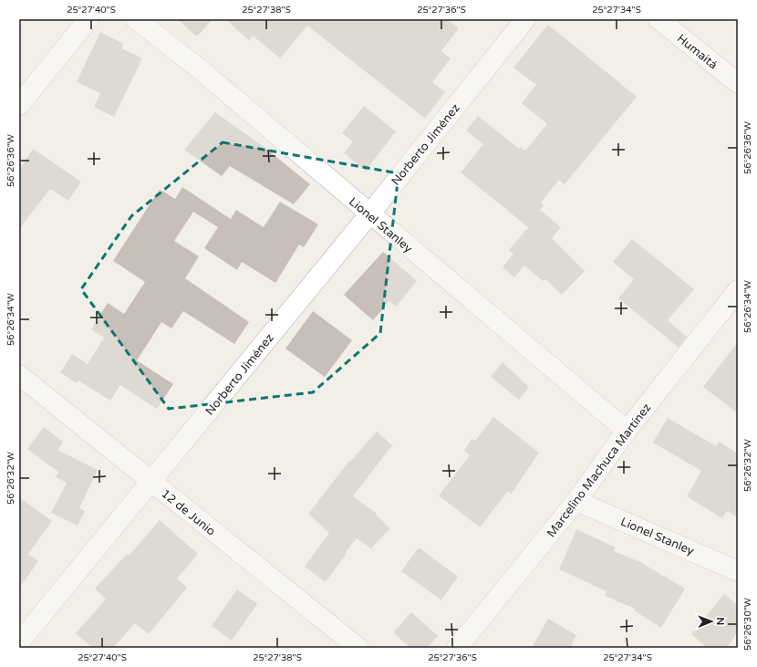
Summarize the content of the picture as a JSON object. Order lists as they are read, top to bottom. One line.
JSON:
{"streets":{"street":["Humaitá","Norberto Jiménez","Lionel Stanley","Marcelino Machuca Martínez","12 de Junio"]},"crossings":[["Norberto Jiménez","Lionel Stanley"],["Norberto Jiménez","12 de Junio"],["Lionel Stanley","Marcelino Machuca Martínez"]],"north":"right","coordinates":["25°27'40\"S","25°27'38\"S","25°27'36\"S","25°27'34\"S","56°26'36\"W","56°26'34\"W","56°26'32\"W","56°26'30\"W"]}
